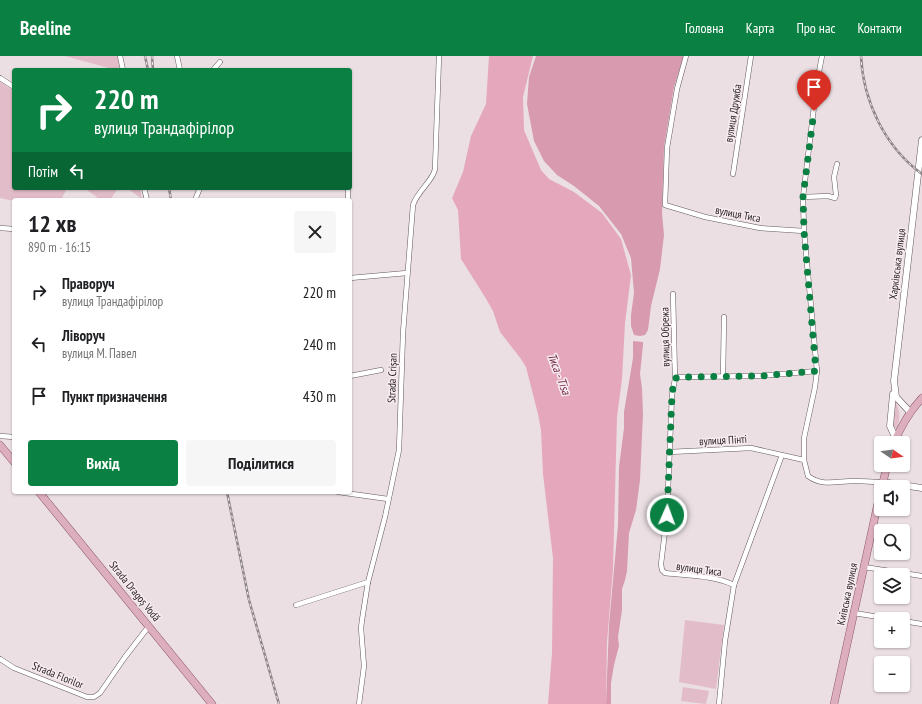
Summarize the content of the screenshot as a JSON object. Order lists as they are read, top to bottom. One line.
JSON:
{"streets":{"main road":["Strada Dragoș Vodă","Київська вулиця"],"street":["вулиця Дружба","вулиця Тиса","Харківська вулиця","вулиця Обрежа","Strada Crișan","вулиця Пінті","Strada Florilor"]},"crossings":[["вулиця Тиса","вулиця Обрежа"],["вулиця Тиса","вулиця Пінті"],["Strada Dragoș Vodă","Strada Florilor"]],"water":["Тиса - Tisa"],"north":"right","page":{"header":"Beeline","nav":["Головна","Карта","Про нас","Контакти"],"turn":["220 m","вулиця Трандафірілор"],"then":"Потім","heading":["12 хв","890 m · 16:15"],"list":[{"name":"Праворуч","note":"вулиця Трандафірілор","value":"220 m"},{"name":"Ліворуч","note":"вулиця М. Павел","value":"240 m"},{"name":"Пункт призначення","value":"430 m"}],"buttons":["Вихід","Поділитися"],"map_buttons":["+","−"]}}
